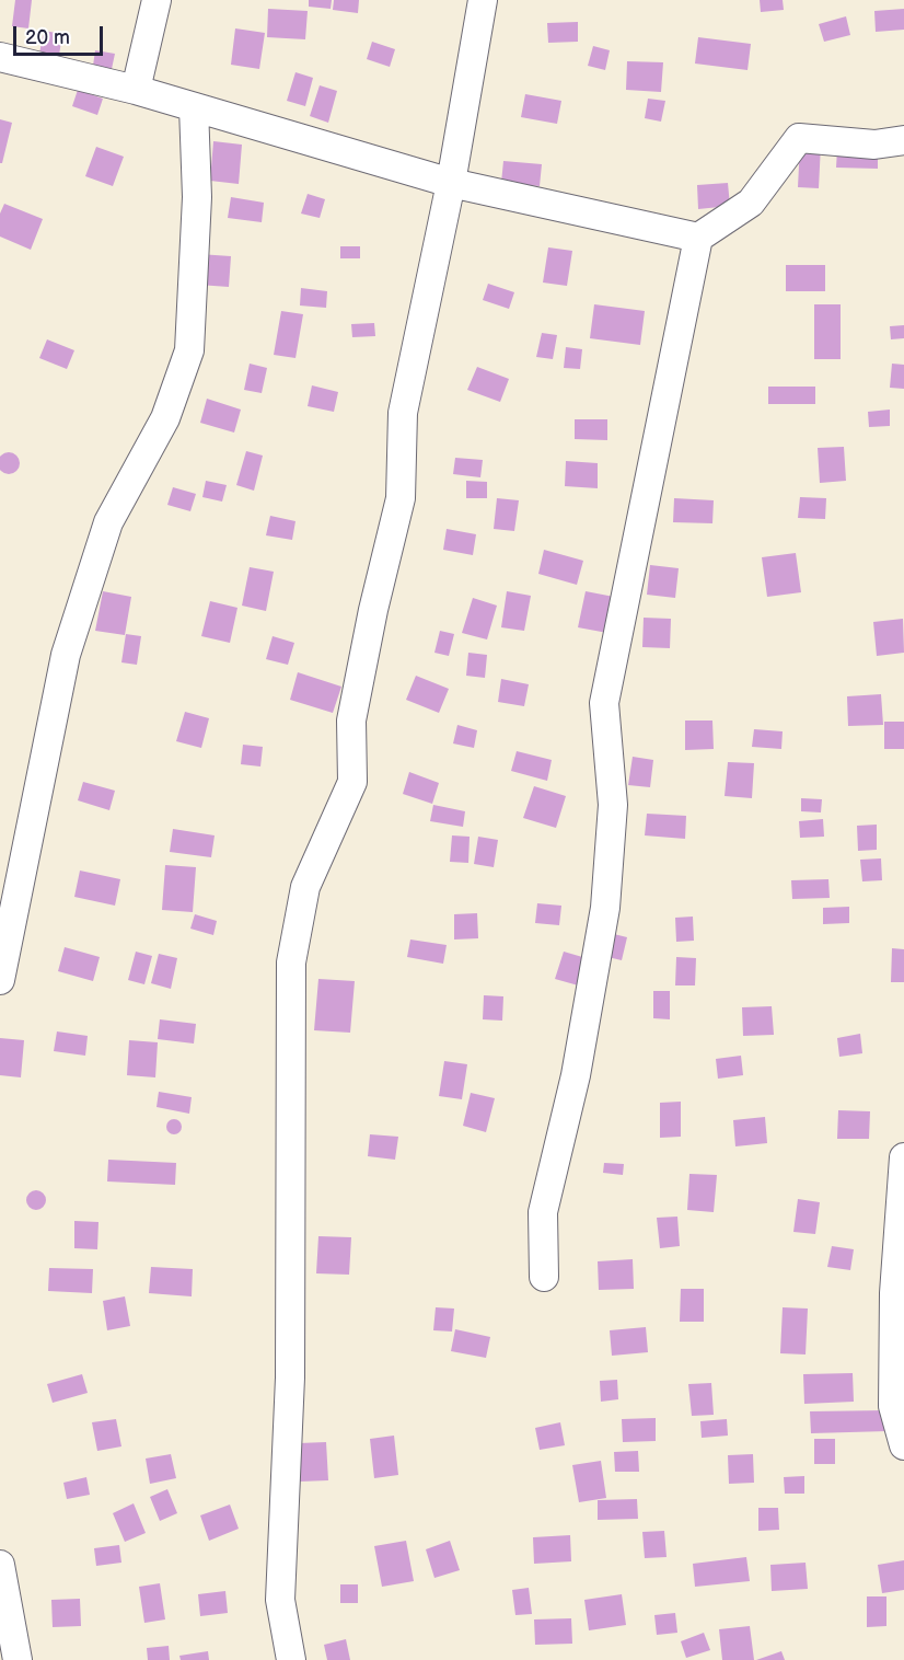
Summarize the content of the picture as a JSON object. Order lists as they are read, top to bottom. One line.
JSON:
{"scale_bar":"20 m"}
